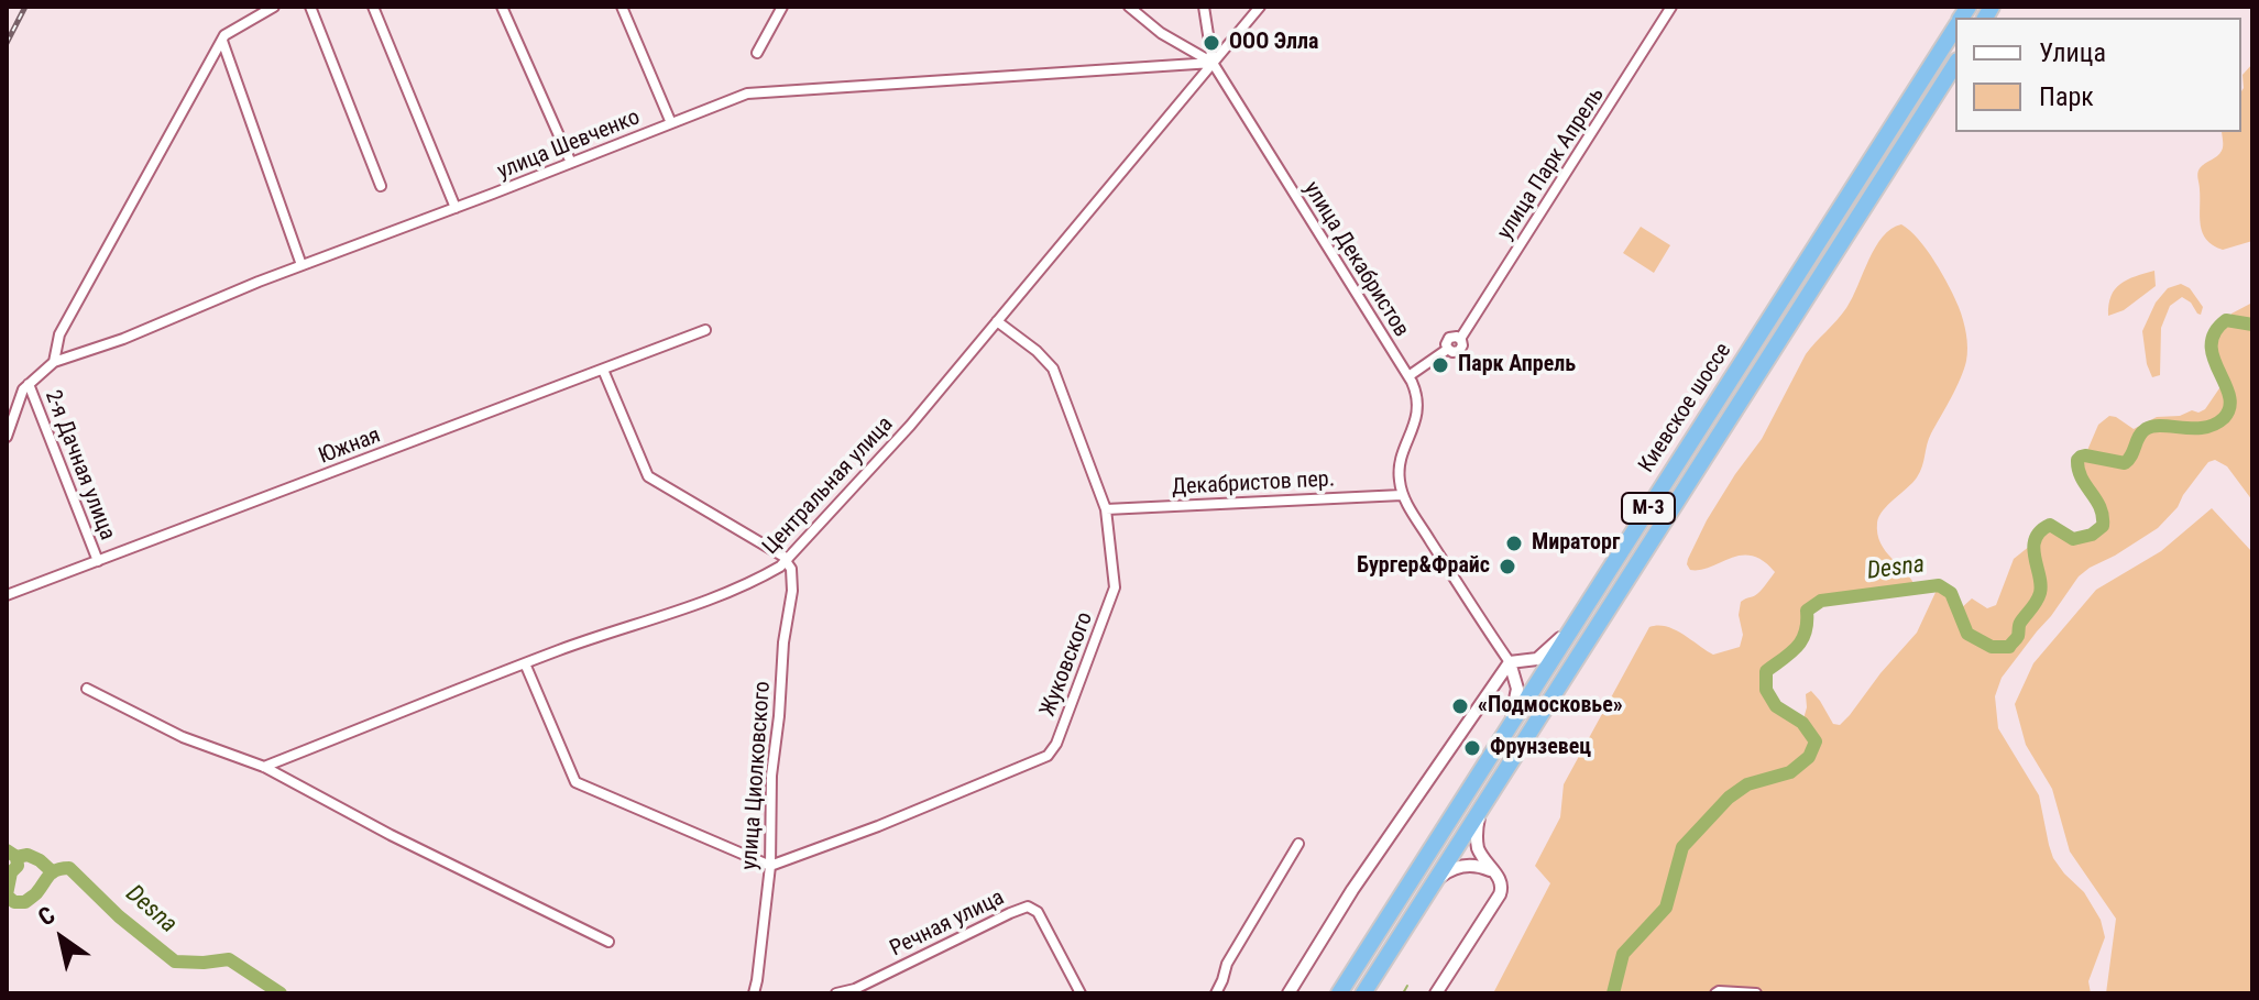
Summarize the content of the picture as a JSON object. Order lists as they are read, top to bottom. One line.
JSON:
{"streets":{"highway":["Киевское шоссе","М-3"],"street":["улица Шевченко","улица Парк Апрель","улица Декабристов","Южная","2-я Дачная улица","Декабристов пер.","Центральная улица","Жуковского","улица Циолковского","Речная улица"]},"crossings":[["улица Шевченко","улица Декабристов"],["улица Шевченко","2-я Дачная улица"],["улица Шевченко","Центральная улица"],["улица Парк Апрель","улица Декабристов"],["улица Декабристов","Декабристов пер."],["улица Декабристов","Центральная улица"],["Южная","2-я Дачная улица"],["Декабристов пер.","Жуковского"],["Центральная улица","Жуковского"],["Центральная улица","улица Циолковского"],["Жуковского","улица Циолковского"]],"water":["Desna"],"places":["ООО Элла","Парк Апрель","Мираторг","Бургер&Фрайс","«Подмосковье»","Фрунзевец"],"legend":["Улица","Парк"],"north":"top left"}
